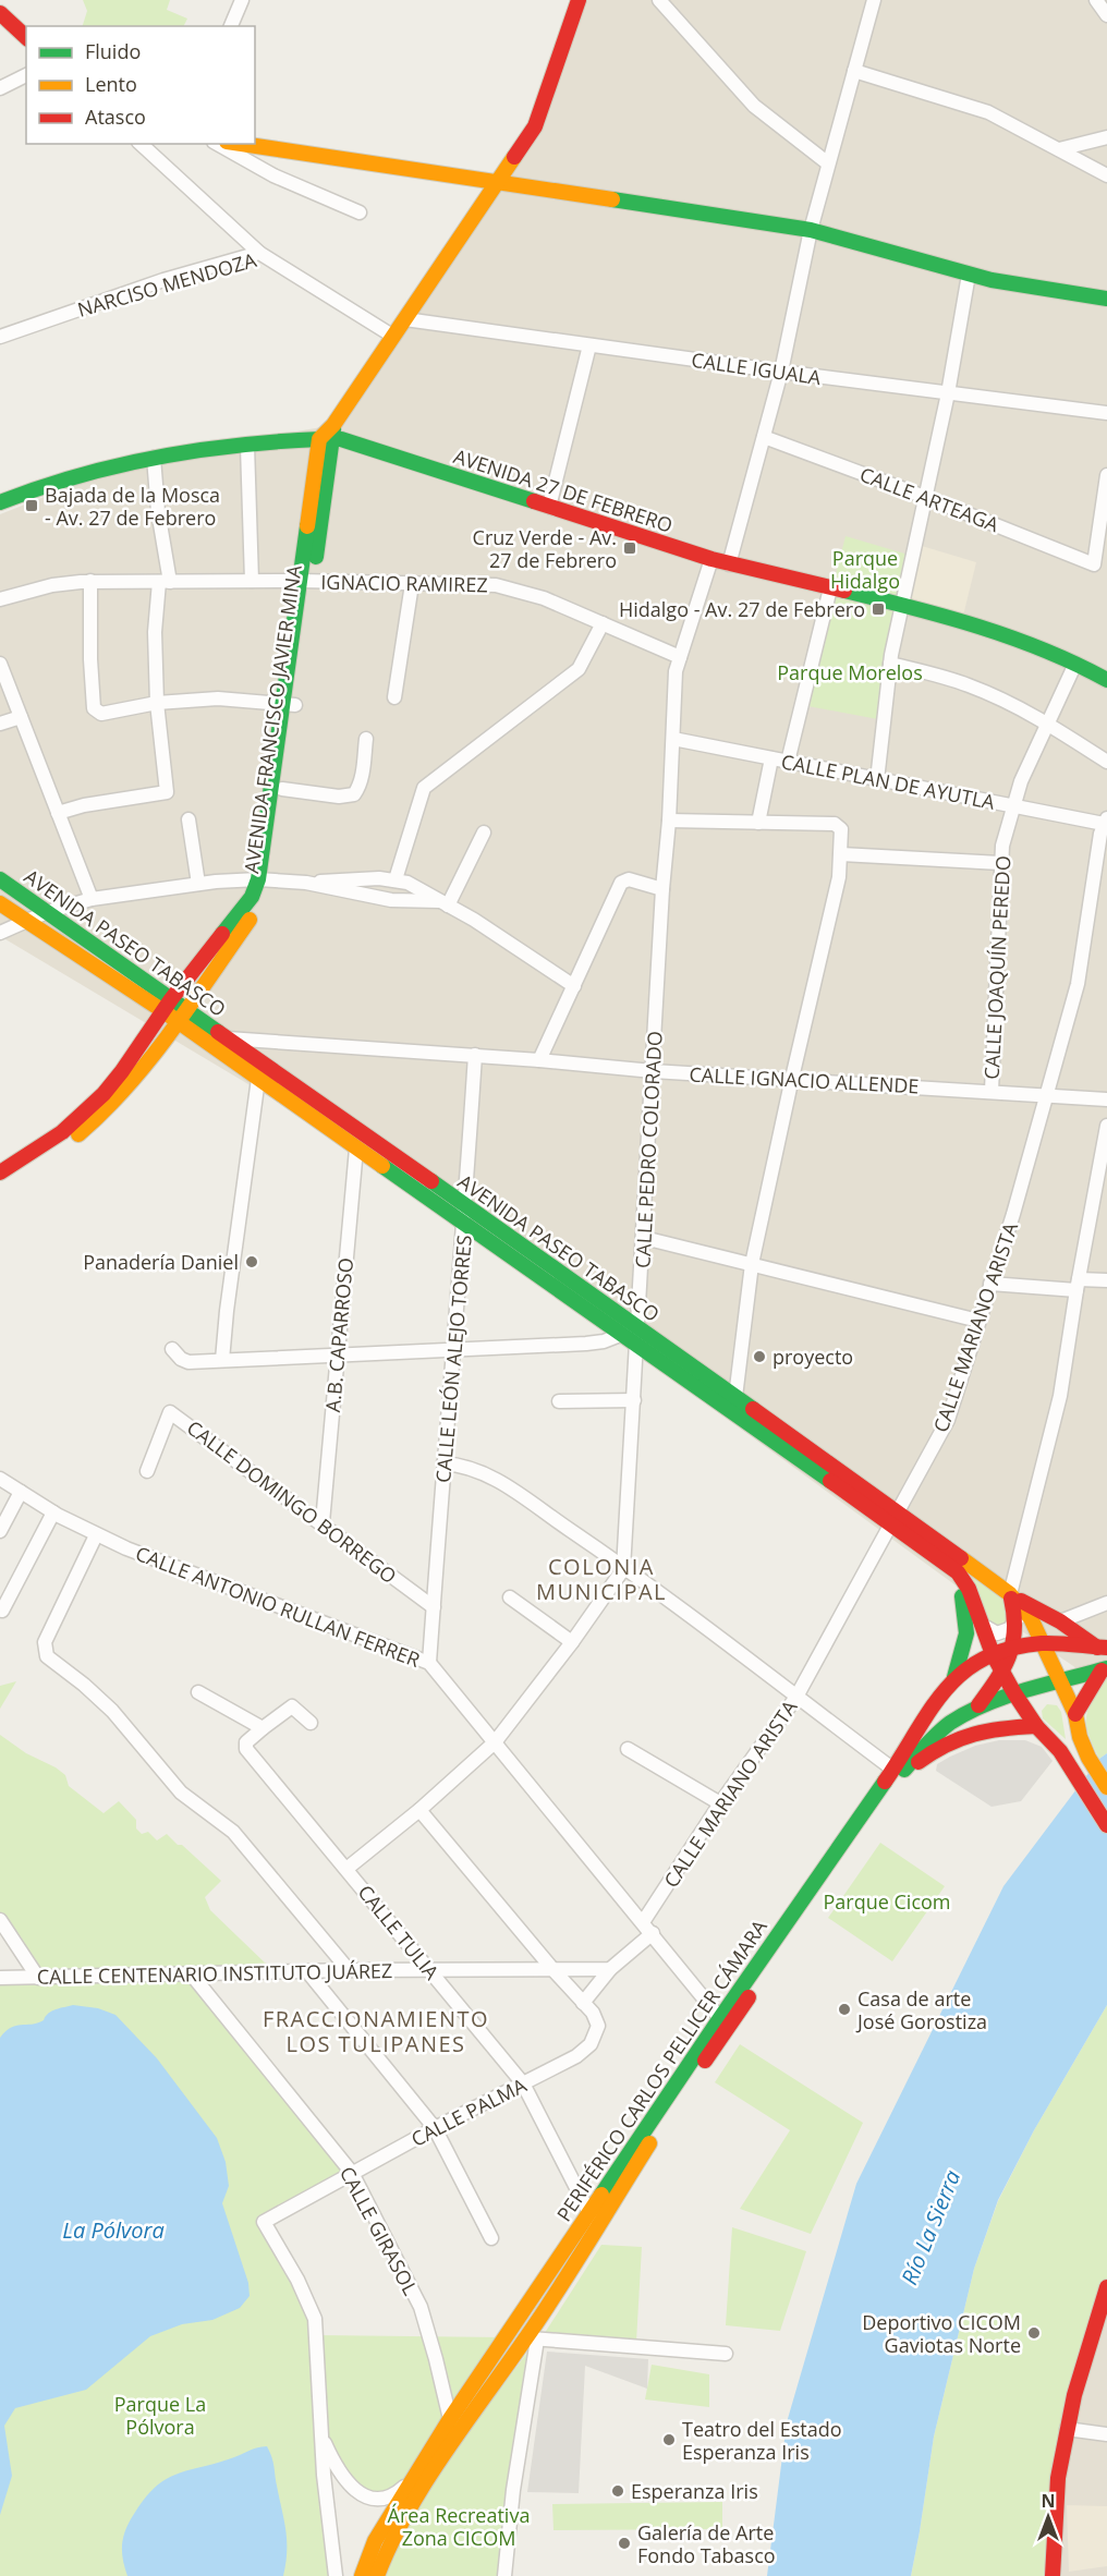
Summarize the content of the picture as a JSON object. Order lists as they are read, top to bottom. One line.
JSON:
{"streets":{"main road":["AVENIDA 27 DE FEBRERO","AVENIDA FRANCISCO JAVIER MINA","AVENIDA PASEO TABASCO","PERIFÉRICO CARLOS PELLICER CÁMARA"],"street":["NARCISO MENDOZA","CALLE IGUALA","CALLE ARTEAGA","IGNACIO RAMIREZ","CALLE PLAN DE AYUTLA","CALLE JOAQUÍN PEREDO","CALLE IGNACIO ALLENDE","CALLE PEDRO COLORADO","CALLE MARIANO ARISTA","A.B. CAPARROSO","CALLE LEÓN ALEJO TORRES","CALLE DOMINGO BORREGO","CALLE ANTONIO RULLAN FERRER","CALLE TULIA","CALLE CENTENARIO INSTITUTO JUÁREZ","CALLE PALMA","CALLE GIRASOL"]},"crossings":[["NARCISO MENDOZA","AVENIDA FRANCISCO JAVIER MINA"],["CALLE IGUALA","AVENIDA FRANCISCO JAVIER MINA"],["AVENIDA 27 DE FEBRERO","AVENIDA FRANCISCO JAVIER MINA"],["AVENIDA 27 DE FEBRERO","CALLE JOAQUÍN PEREDO"],["AVENIDA 27 DE FEBRERO","CALLE PEDRO COLORADO"],["IGNACIO RAMIREZ","AVENIDA FRANCISCO JAVIER MINA"],["IGNACIO RAMIREZ","CALLE PEDRO COLORADO"],["AVENIDA FRANCISCO JAVIER MINA","AVENIDA PASEO TABASCO"],["CALLE PLAN DE AYUTLA","CALLE JOAQUÍN PEREDO"],["CALLE PLAN DE AYUTLA","CALLE PEDRO COLORADO"],["CALLE PLAN DE AYUTLA","CALLE MARIANO ARISTA"],["AVENIDA PASEO TABASCO","CALLE IGNACIO ALLENDE"],["AVENIDA PASEO TABASCO","CALLE PEDRO COLORADO"],["AVENIDA PASEO TABASCO","CALLE MARIANO ARISTA"],["AVENIDA PASEO TABASCO","A.B. CAPARROSO"],["AVENIDA PASEO TABASCO","CALLE LEÓN ALEJO TORRES"],["AVENIDA PASEO TABASCO","PERIFÉRICO CARLOS PELLICER CÁMARA"],["CALLE JOAQUÍN PEREDO","CALLE IGNACIO ALLENDE"],["CALLE IGNACIO ALLENDE","CALLE PEDRO COLORADO"],["CALLE IGNACIO ALLENDE","CALLE MARIANO ARISTA"],["CALLE IGNACIO ALLENDE","CALLE LEÓN ALEJO TORRES"],["CALLE PEDRO COLORADO","CALLE ANTONIO RULLAN FERRER"],["CALLE PEDRO COLORADO","CALLE TULIA"],["CALLE PEDRO COLORADO","CALLE PALMA"],["CALLE MARIANO ARISTA","CALLE ANTONIO RULLAN FERRER"],["A.B. CAPARROSO","CALLE DOMINGO BORREGO"],["CALLE LEÓN ALEJO TORRES","CALLE DOMINGO BORREGO"],["CALLE LEÓN ALEJO TORRES","CALLE ANTONIO RULLAN FERRER"],["CALLE ANTONIO RULLAN FERRER","PERIFÉRICO CARLOS PELLICER CÁMARA"],["CALLE TULIA","CALLE CENTENARIO INSTITUTO JUÁREZ"],["CALLE TULIA","PERIFÉRICO CARLOS PELLICER CÁMARA"],["CALLE TULIA","CALLE PALMA"],["CALLE CENTENARIO INSTITUTO JUÁREZ","CALLE PALMA"],["CALLE CENTENARIO INSTITUTO JUÁREZ","CALLE GIRASOL"],["PERIFÉRICO CARLOS PELLICER CÁMARA","CALLE GIRASOL"],["CALLE PALMA","CALLE GIRASOL"]],"districts":["COLONIA MUNICIPAL","FRACCIONAMIENTO LOS TULIPANES"],"water":["Río La Sierra","La Pólvora"],"parks":["Parque Hidalgo","Parque Morelos","Parque Cicom","Parque La Pólvora","Área Recreativa Zona CICOM"],"places":{"transit":["Bajada de la Mosca - Av. 27 de Febrero","Cruz Verde - Av. 27 de Febrero","Hidalgo - Av. 27 de Febrero"],"other":["Panadería Daniel","proyecto","Casa de arte José Gorostiza","Deportivo CICOM Gaviotas Norte","Teatro del Estado Esperanza Iris","Esperanza Iris","Galería de Arte Fondo Tabasco"]},"legend":["Fluido","Lento","Atasco"],"north":"top"}
